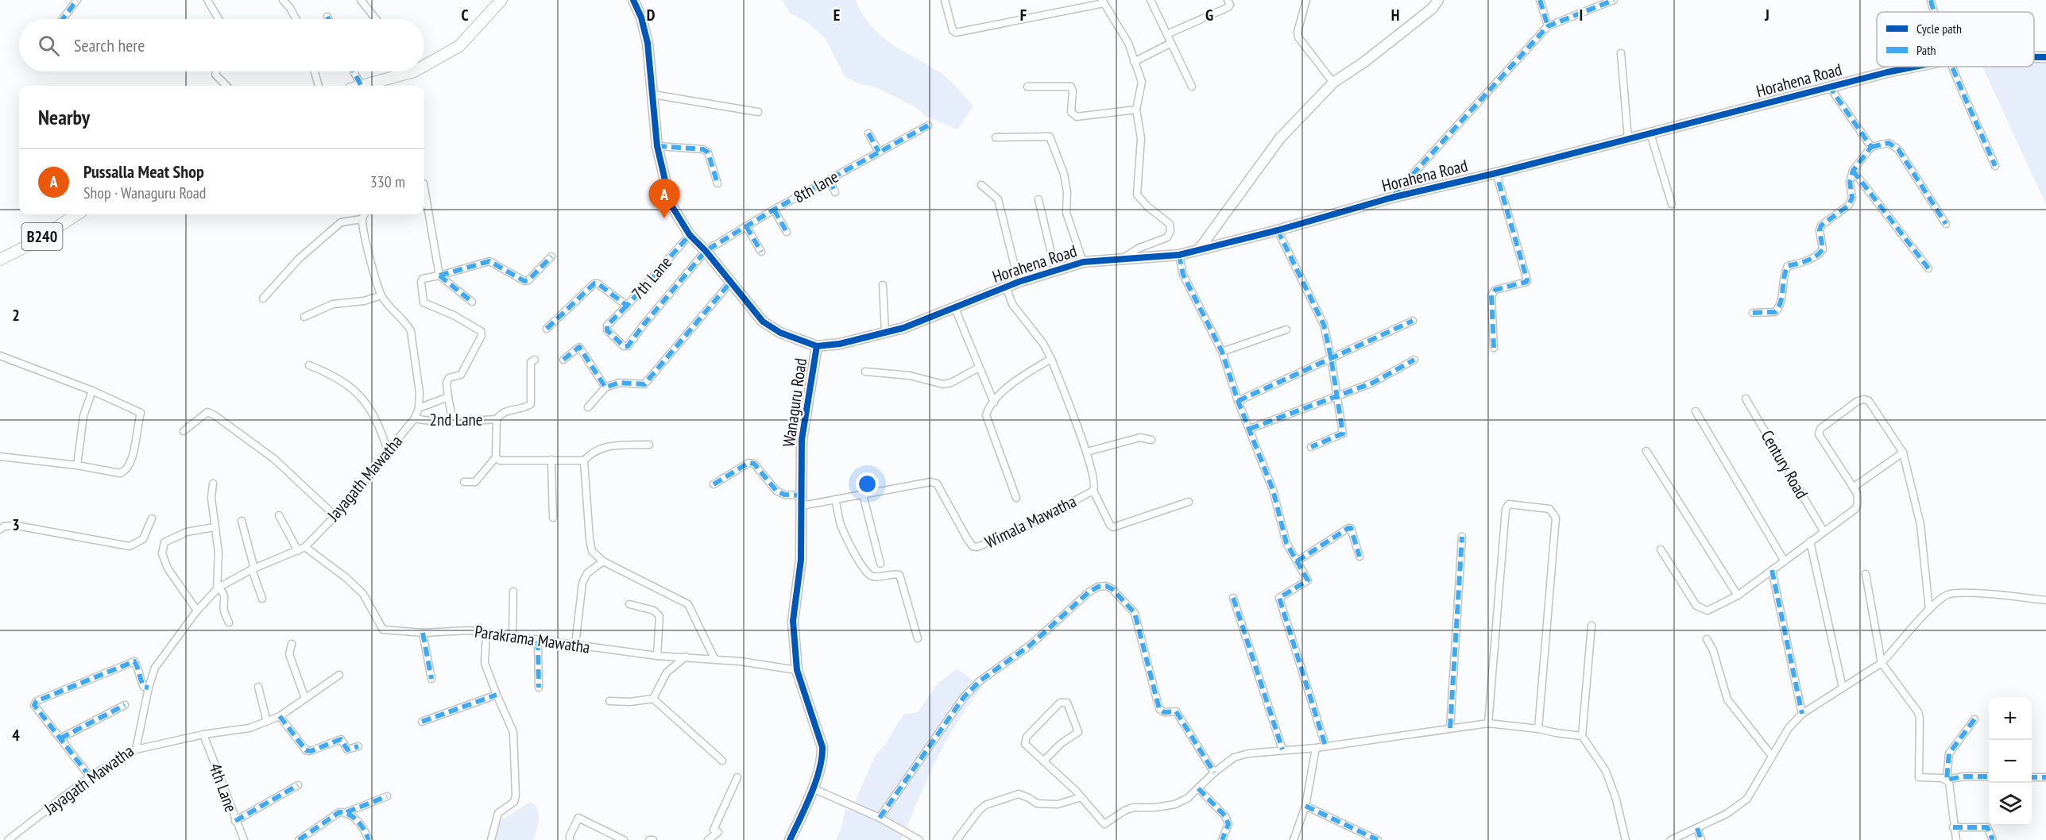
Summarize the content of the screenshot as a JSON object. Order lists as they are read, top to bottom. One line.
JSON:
{"streets":{"main road":["B240"],"street":["Horahena Road","8th lane","7th Lane","Wanaguru Road","2nd Lane","Century Road","Jayagath Mawatha","Wimala Mawatha","Parakrama Mawatha","4th Lane"]},"crossings":[["Horahena Road","Wanaguru Road"],["Horahena Road","Wimala Mawatha"],["8th lane","7th Lane"],["8th lane","Wanaguru Road"],["7th Lane","Wanaguru Road"],["Wanaguru Road","Wimala Mawatha"],["Wanaguru Road","Parakrama Mawatha"],["2nd Lane","Jayagath Mawatha"],["Jayagath Mawatha","Parakrama Mawatha"]],"legend":["Cycle path","Path"],"page":{"search":"Search here","heading":"Nearby","list":[{"mark":"A","name":"Pussalla Meat Shop","note":"Shop · Wanaguru Road","value":"330 m"}],"pins":"A","map_buttons":["+","−"]},"grid":{"columns":["C","D","E","F","G","H","I","J"],"rows":["2","3","4"]}}
